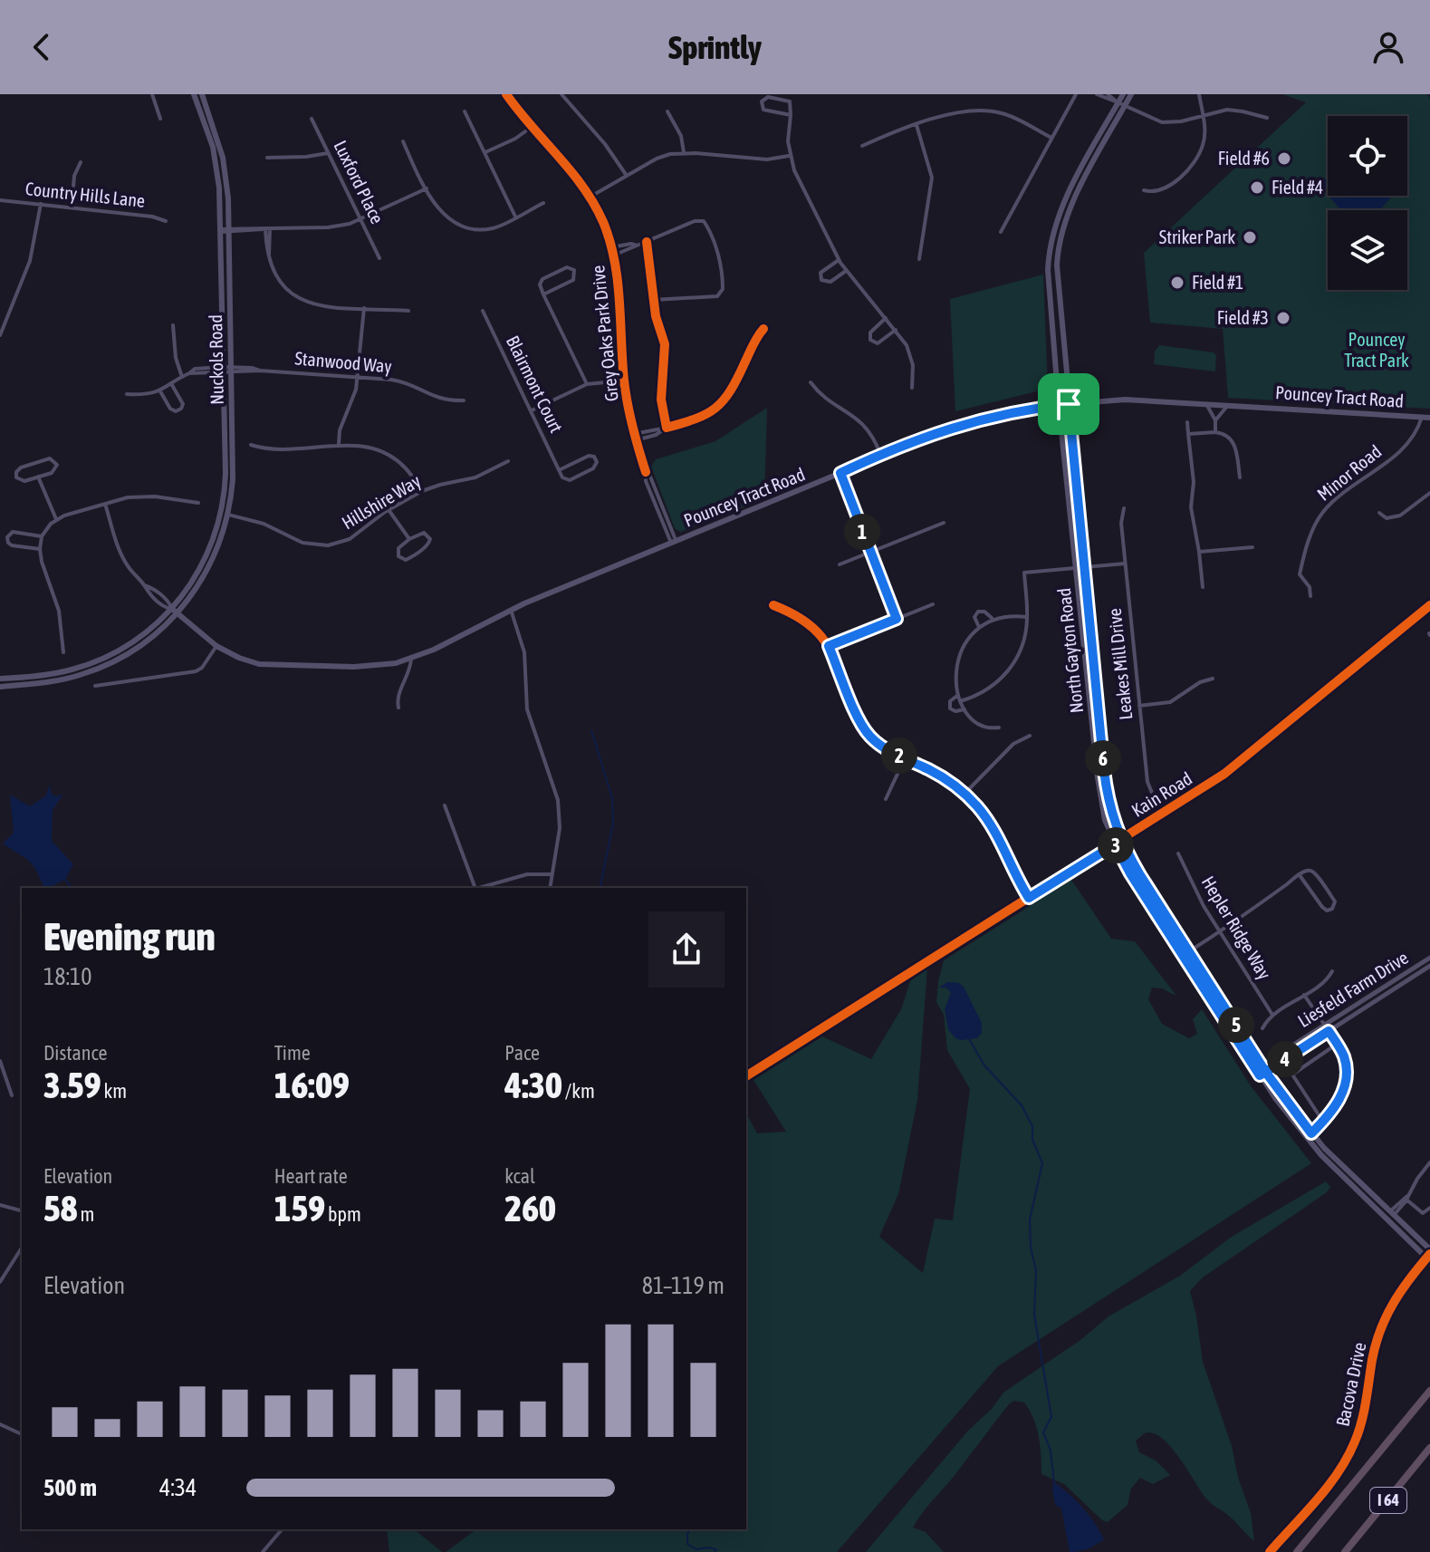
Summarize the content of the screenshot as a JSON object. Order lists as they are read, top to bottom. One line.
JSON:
{"streets":{"highway":["I 64"],"main road":["Nuckols Road","Pouncey Tract Road","North Gayton Road"],"street":["Luxford Place","Country Hills Lane","Grey Oaks Park Drive","Stanwood Way","Blairmont Court","Minor Road","Hillshire Way","Leakes Mill Drive","Kain Road","Hepler Ridge Way","Liesfeld Farm Drive","Bacova Drive"]},"crossings":[["Grey Oaks Park Drive","Pouncey Tract Road"],["Nuckols Road","Stanwood Way"],["Nuckols Road","Pouncey Tract Road"],["Nuckols Road","Hillshire Way"],["Pouncey Tract Road","Minor Road"],["Pouncey Tract Road","North Gayton Road"],["North Gayton Road","Kain Road"],["North Gayton Road","Liesfeld Farm Drive"],["North Gayton Road","Bacova Drive"],["Leakes Mill Drive","Kain Road"]],"parks":["Pouncey Tract Park"],"places":["Field #6","Field #4","Striker Park","Field #1","Field #3"],"page":{"header":"Sprintly","pins":["1","2","6","3","5","4"],"heading":["Evening run","18:10"],"stats":[["Distance","3.59 km"],["Time","16:09"],["Pace","4:30 /km"],["Elevation","58 m"],["Heart rate","159 bpm"],["kcal","260"]],"chart":["Elevation","81–119 m"],"list":[{"name":"500 m","note":"4:34"}]}}
